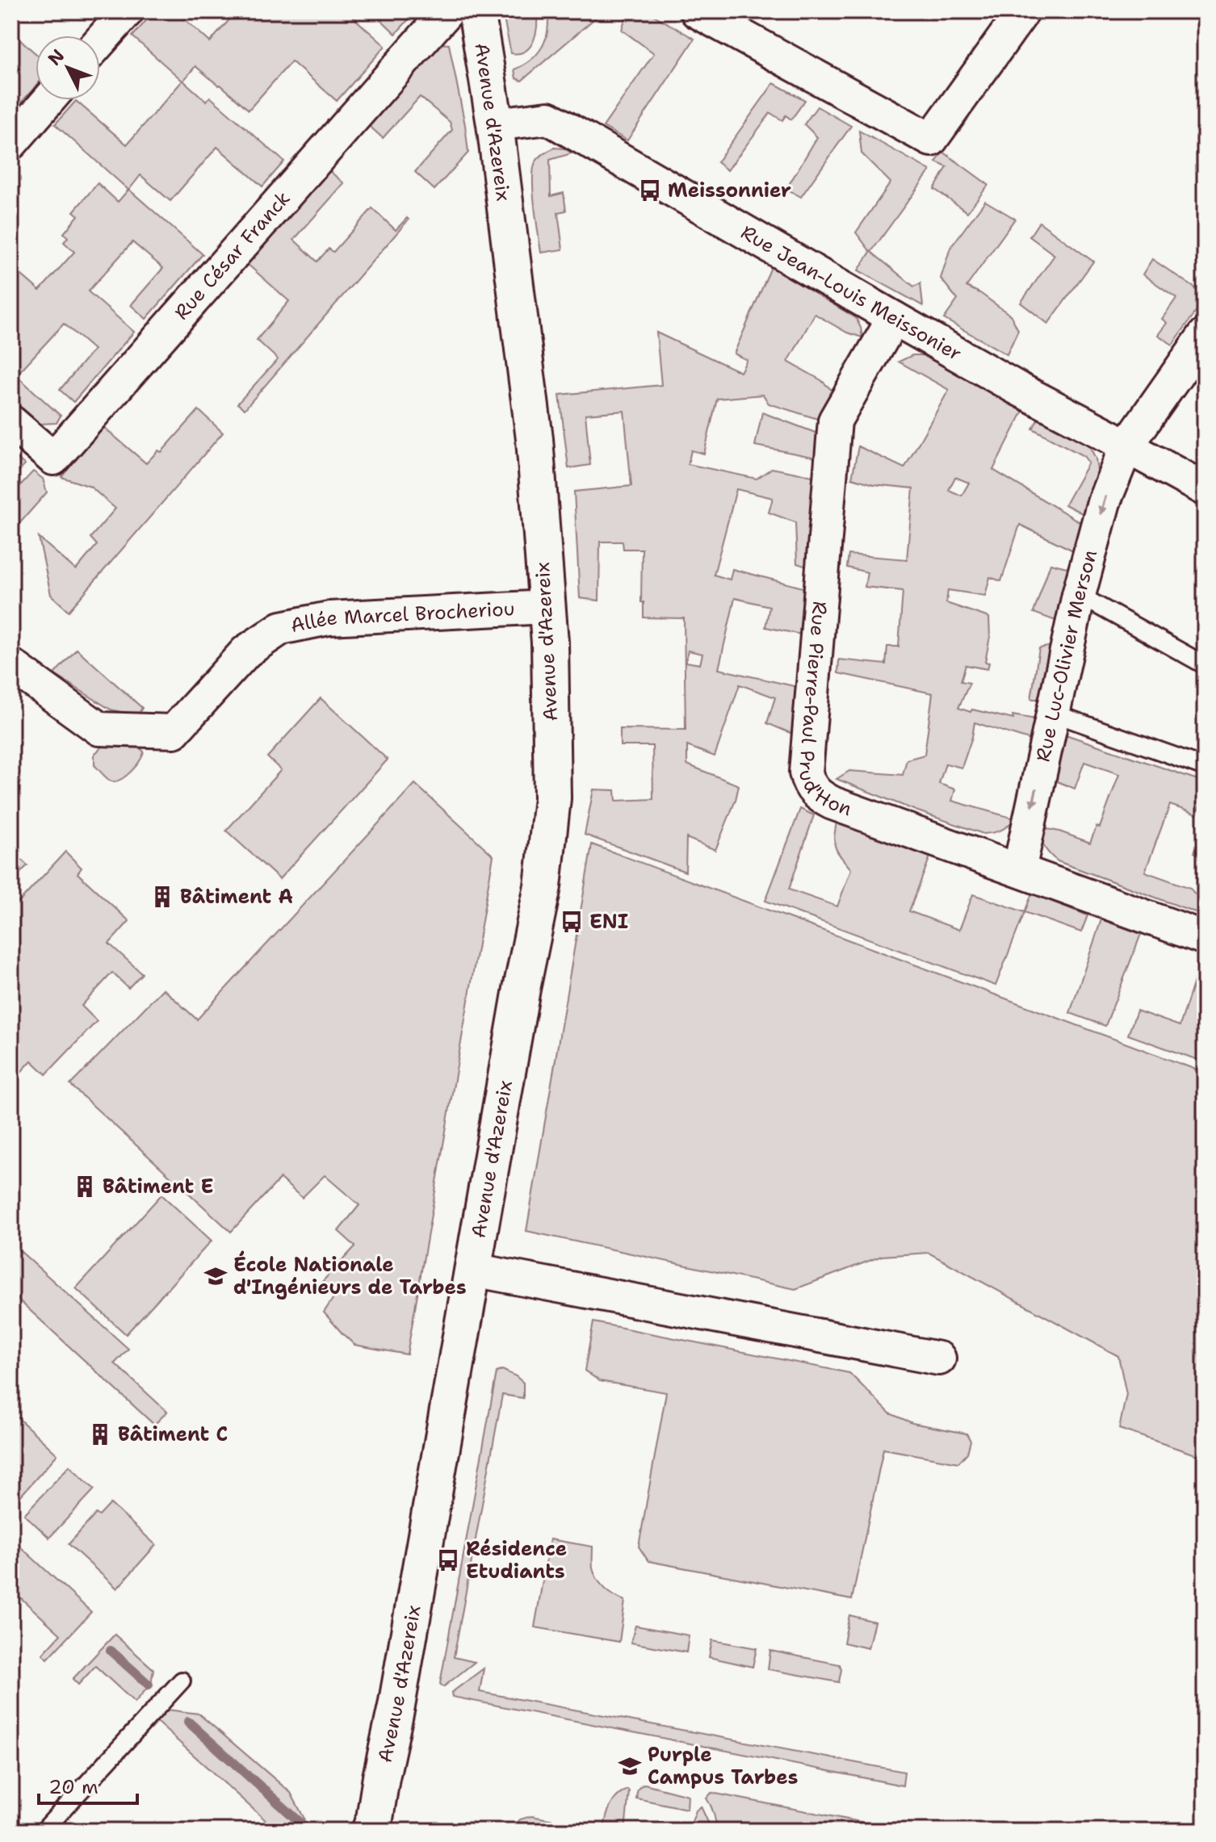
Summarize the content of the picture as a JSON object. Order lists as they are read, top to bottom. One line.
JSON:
{"streets":{"main road":["Avenue d'Azereix"],"street":["Rue César Franck","Rue Jean-Louis Meissonier","Allée Marcel Brocheriou","Rue Luc-Olivier Merson","Rue Pierre-Paul Prud'Hon"]},"crossings":[["Avenue d'Azereix","Rue Jean-Louis Meissonier"],["Avenue d'Azereix","Allée Marcel Brocheriou"],["Rue Jean-Louis Meissonier","Rue Luc-Olivier Merson"],["Rue Jean-Louis Meissonier","Rue Pierre-Paul Prud'Hon"],["Rue Luc-Olivier Merson","Rue Pierre-Paul Prud'Hon"]],"one_way":["Rue Luc-Olivier Merson"],"places":{"bus stop":["Meissonnier","ENI","Résidence Etudiants"],"building":["Bâtiment A","Bâtiment E","Bâtiment C"],"school or university":["École Nationale d'Ingénieurs de Tarbes","Purple Campus Tarbes"]},"scale_bar":"20 m","north":"top left"}
